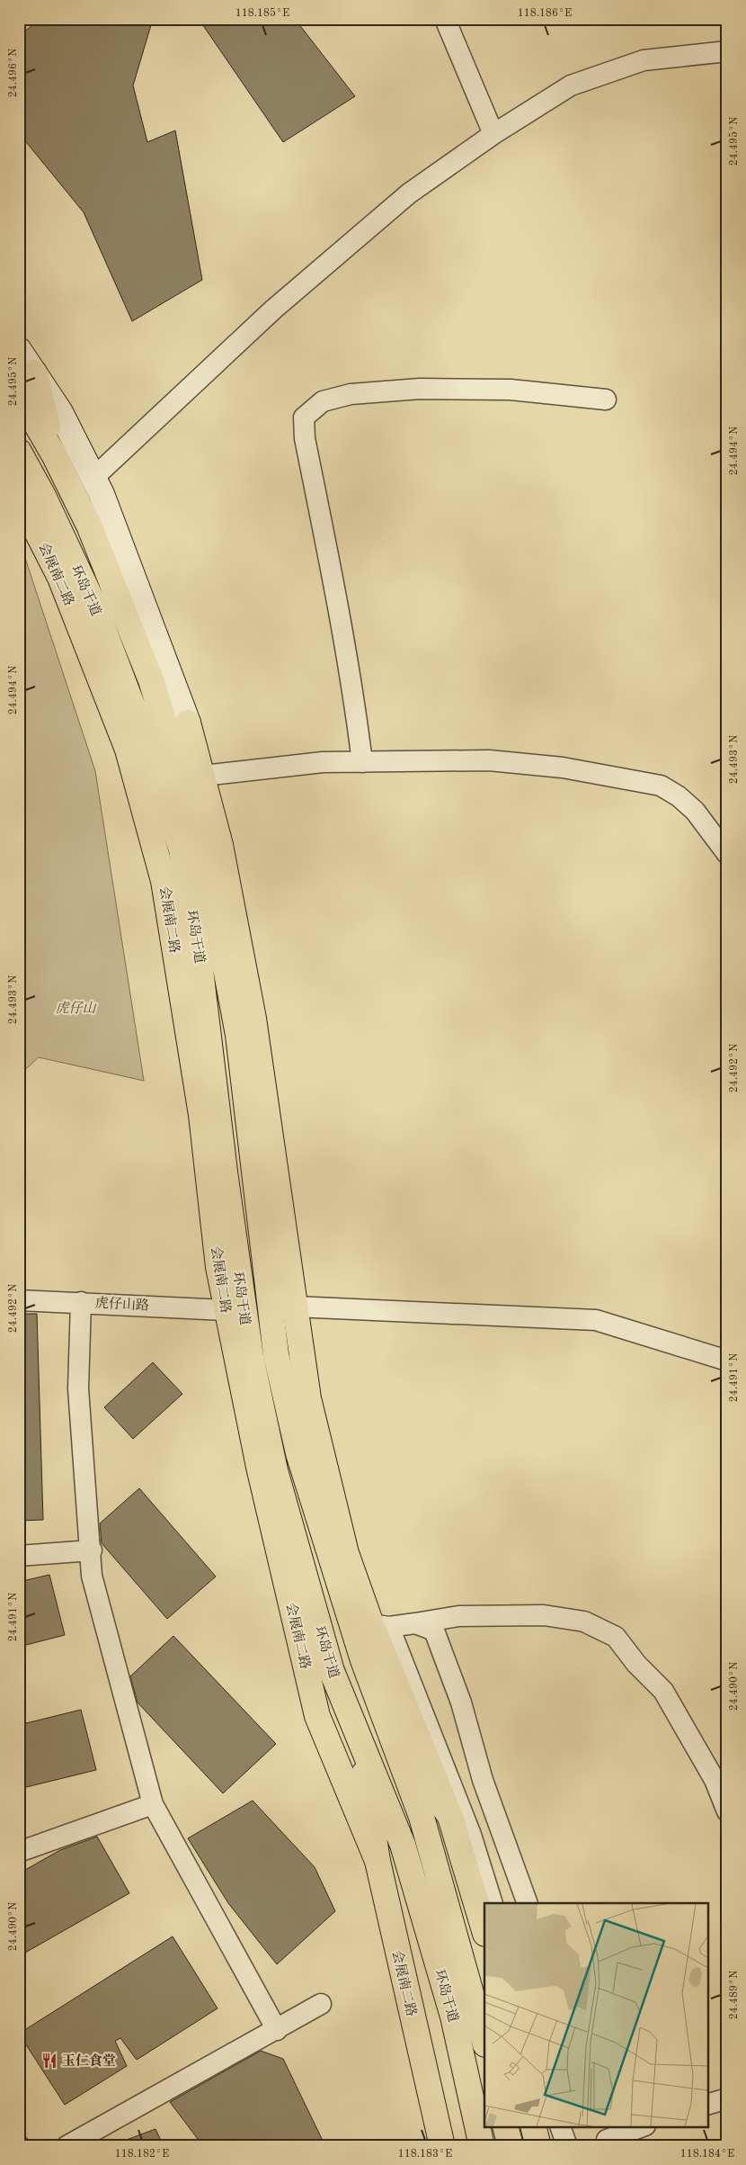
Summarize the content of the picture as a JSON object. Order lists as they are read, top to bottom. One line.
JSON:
{"streets":{"main road":["会展南二路","环岛干道"],"street":["虎仔山路"]},"crossings":[["会展南二路","虎仔山路"]],"parks":["虎仔山"],"places":{"restaurant":["玉仁食堂"]},"coordinates":["118.185°E","118.186°E","24.496°N","24.495°N","24.494°N","24.493°N","24.492°N","24.491°N","24.490°N","24.489°N","118.182°E","118.183°E","118.184°E"]}
